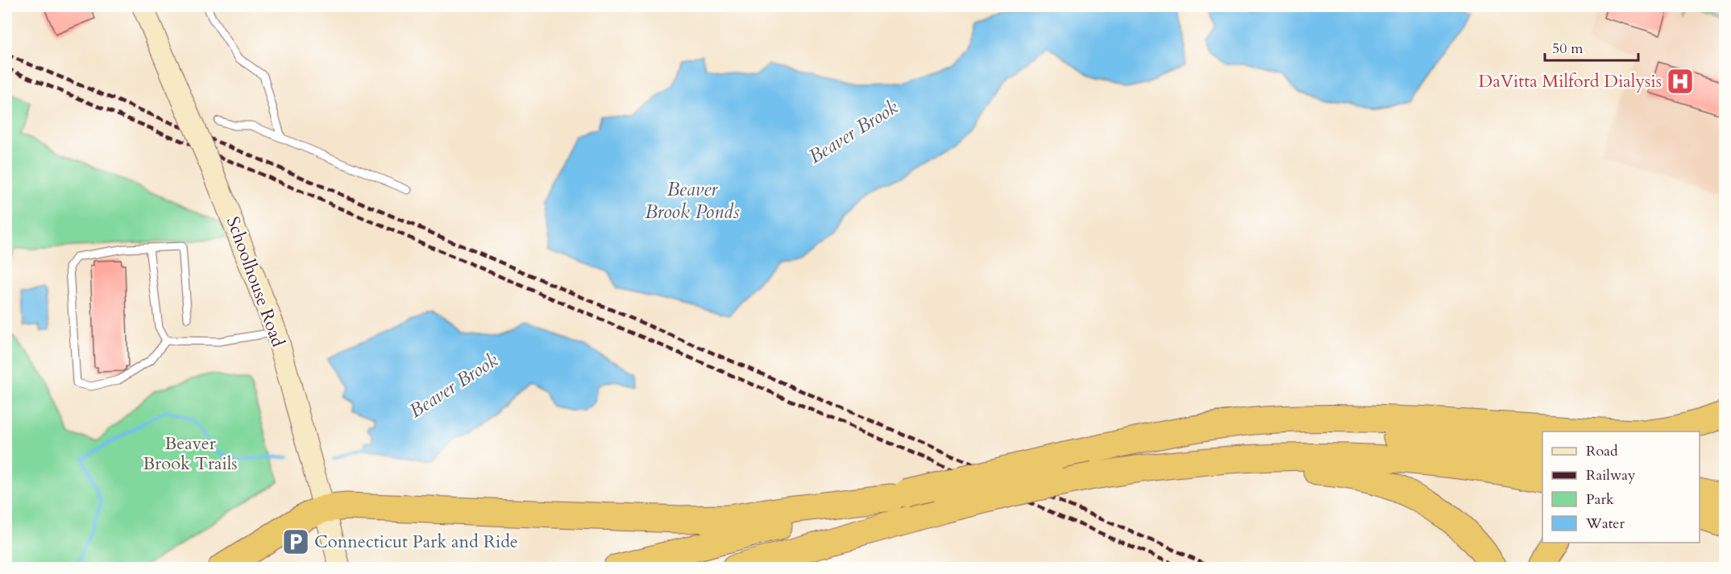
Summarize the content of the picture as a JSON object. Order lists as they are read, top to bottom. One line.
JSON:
{"streets":{"main road":["Schoolhouse Road"]},"water":["Beaver Brook","Beaver Brook Ponds"],"parks":["Beaver Brook Trails"],"places":{"hospital":["DaVitta Milford Dialysis"],"parking":["Connecticut Park and Ride"]},"legend":["Road","Railway","Park","Water"],"scale_bar":"50 m"}
